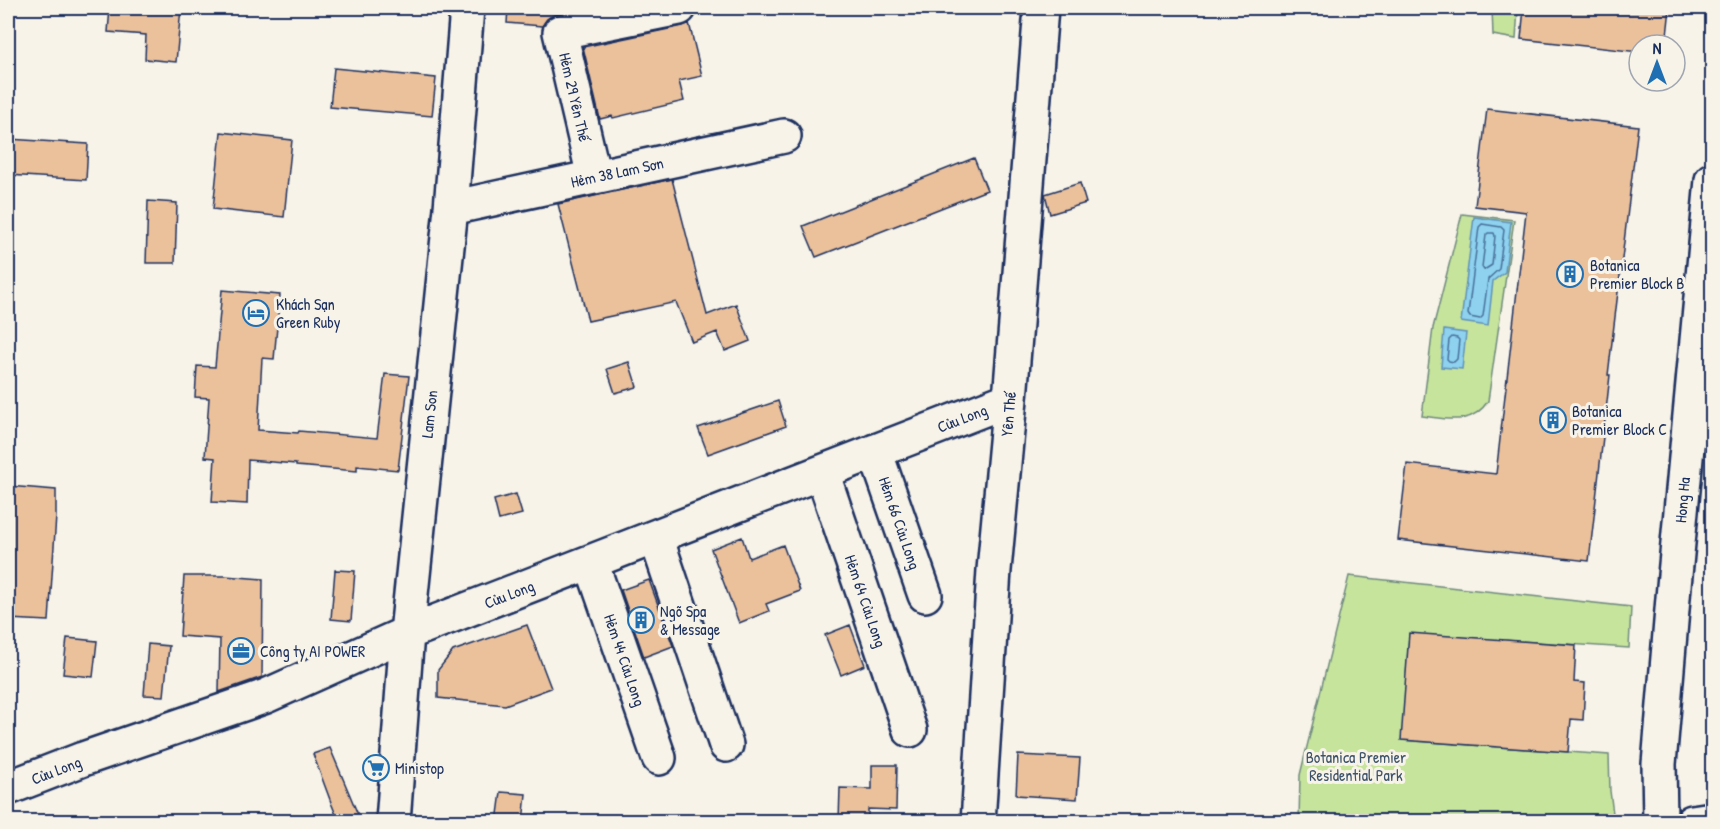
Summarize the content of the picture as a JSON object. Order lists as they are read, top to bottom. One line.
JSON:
{"streets":{"street":["Hẻm 29 Yên Thế","Hẻm 38 Lam Sơn","Lam Son","Yên Thế","Cửu Long","Hong Ha","Hẻm 66 Cửu Long","Hẻm 64 Cửu Long","Hẻm 44 Cửu Long"]},"crossings":[["Hẻm 29 Yên Thế","Hẻm 38 Lam Sơn"],["Hẻm 38 Lam Sơn","Lam Son"],["Lam Son","Cửu Long"],["Yên Thế","Cửu Long"],["Cửu Long","Hẻm 66 Cửu Long"],["Cửu Long","Hẻm 64 Cửu Long"],["Cửu Long","Hẻm 44 Cửu Long"]],"parks":["Botanica Premier Residential Park"],"places":{"building":["Botanica Premier Block B","Botanica Premier Block C","Ngõ Spa & Message"],"hotel":["Khách Sạn Green Ruby"],"office":["Công ty AI POWER"],"supermarket":["Ministop"]},"north":"top"}
